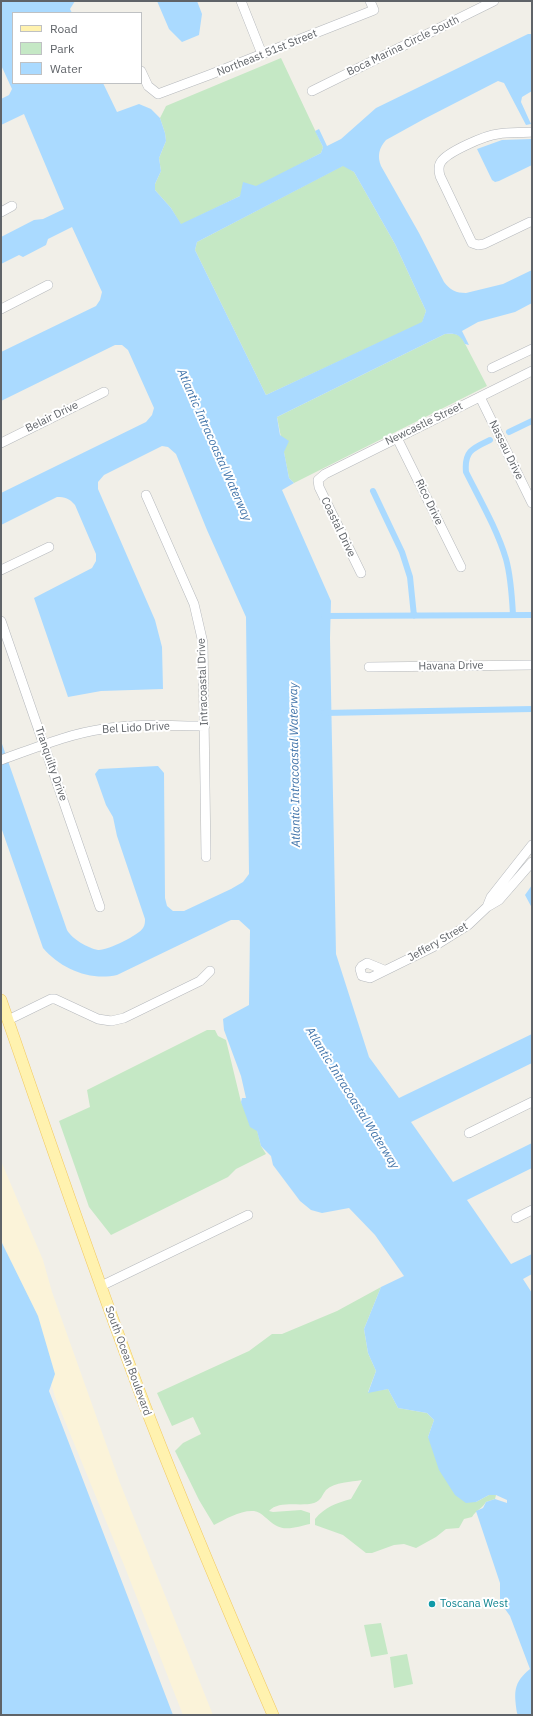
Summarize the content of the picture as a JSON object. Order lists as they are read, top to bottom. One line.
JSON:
{"streets":{"main road":["South Ocean Boulevard"],"street":["Boca Marina Circle South","Northeast 51st Street","Belair Drive","Newcastle Street","Nassau Drive","Rico Drive","Coastal Drive","Havana Drive","Intracoastal Drive","Bel Lido Drive","Tranquilty Drive","Jeffery Street"]},"crossings":[["Newcastle Street","Nassau Drive"],["Newcastle Street","Rico Drive"],["Newcastle Street","Coastal Drive"],["Intracoastal Drive","Bel Lido Drive"],["Bel Lido Drive","Tranquilty Drive"]],"water":["Atlantic Intracoastal Waterway"],"places":["Toscana West"],"legend":["Road","Park","Water"]}
